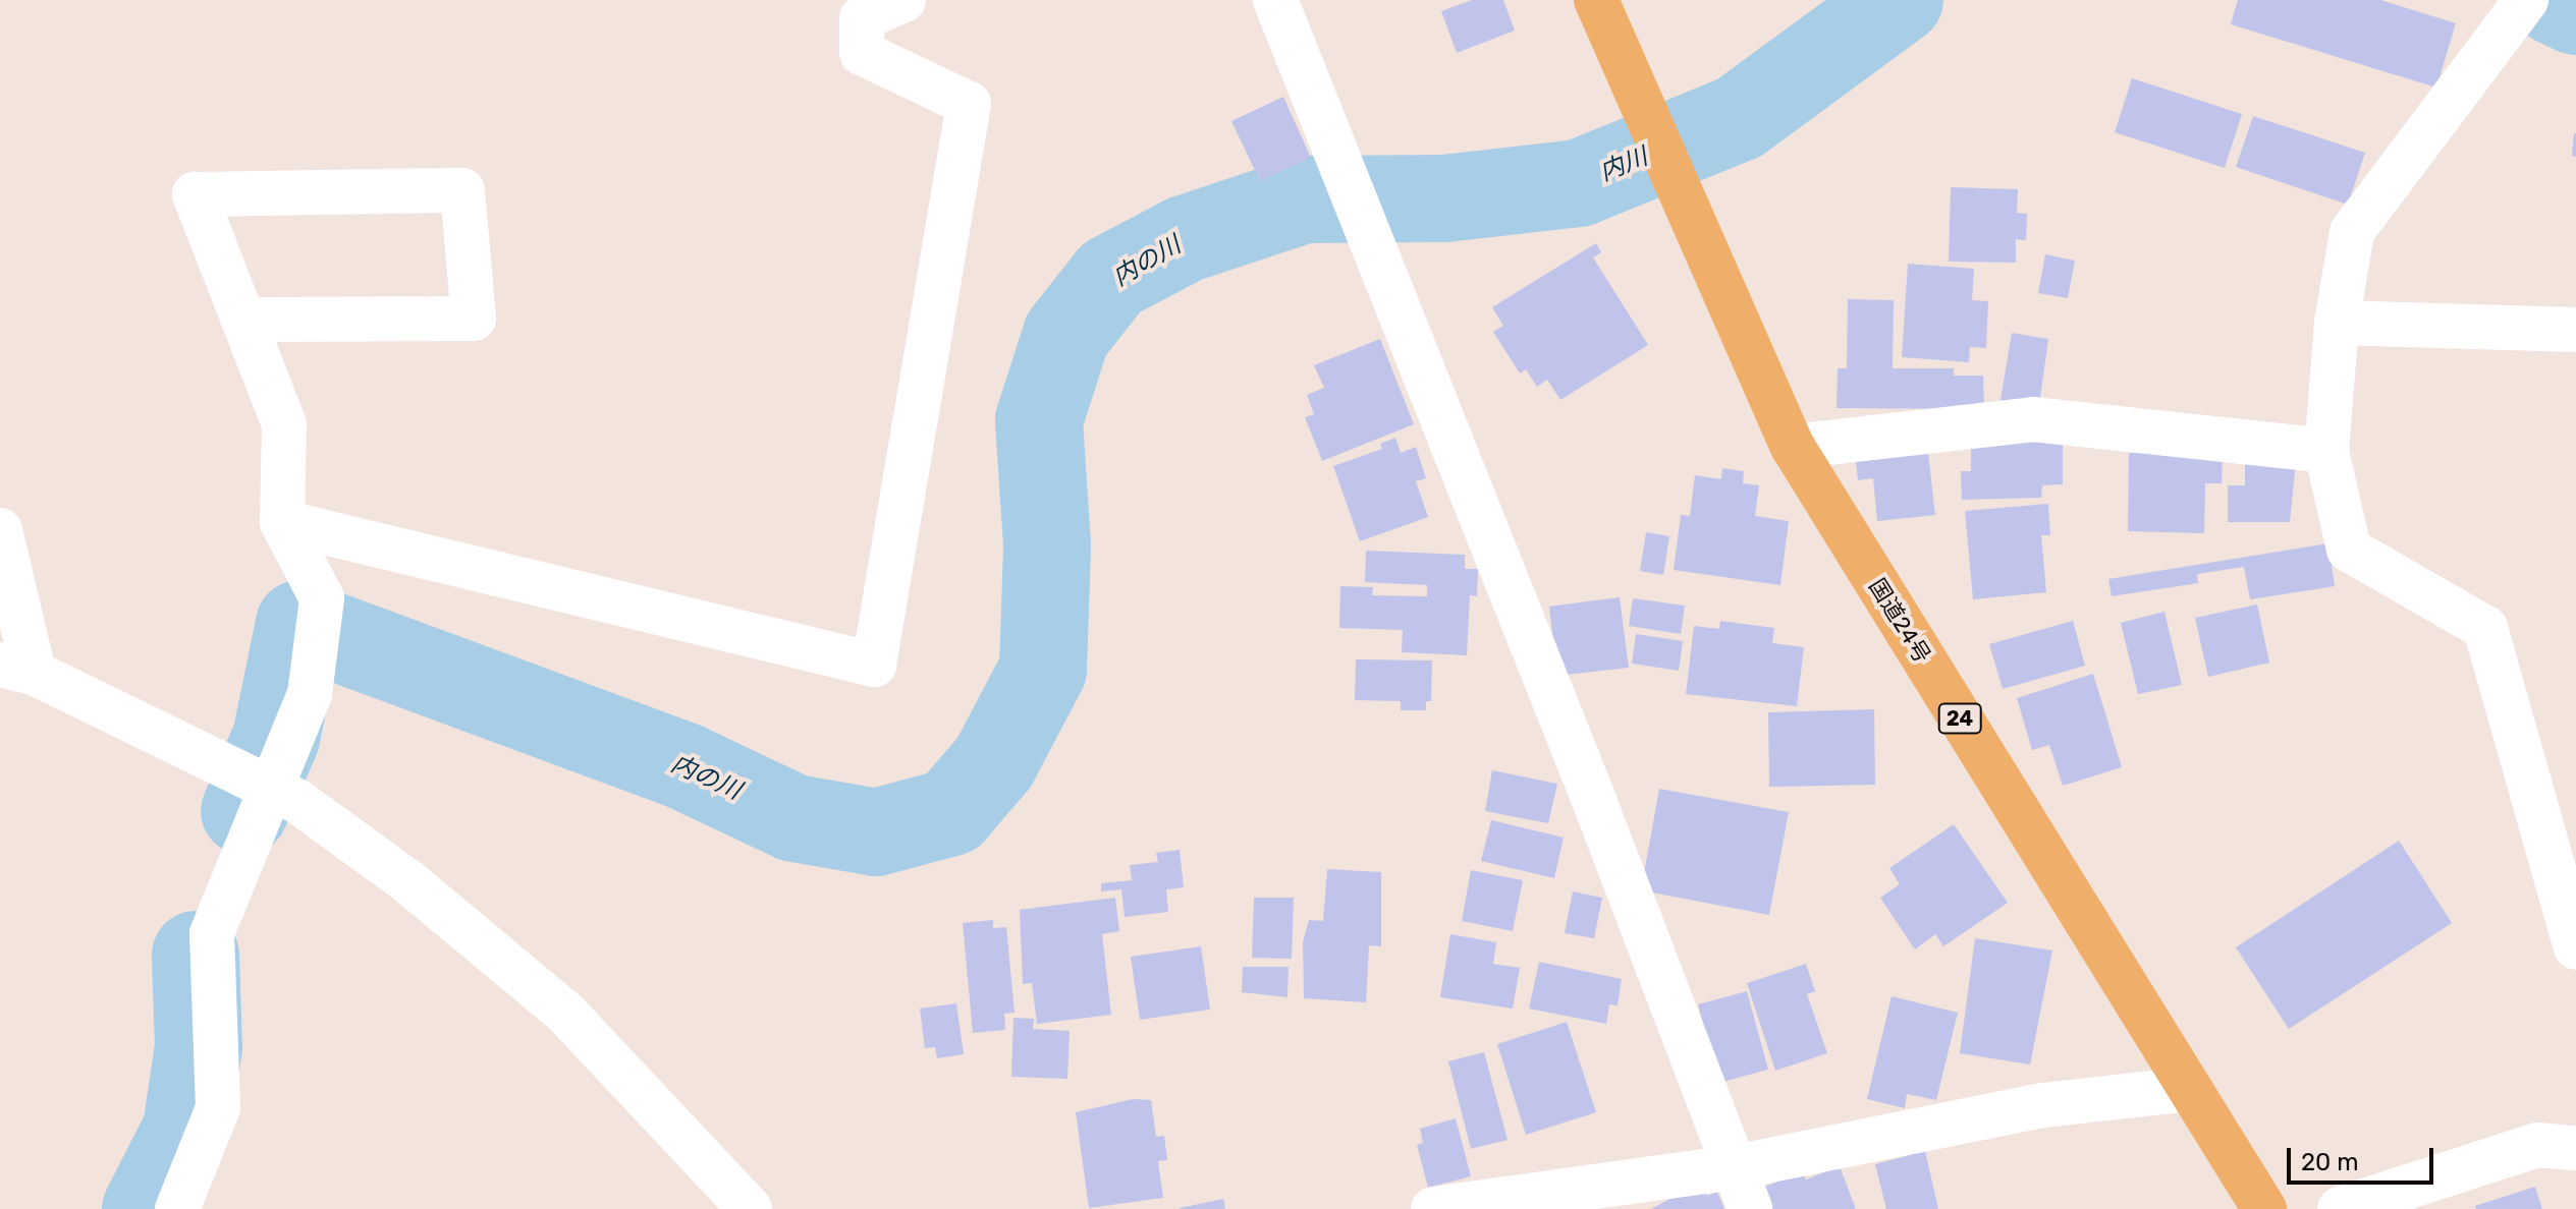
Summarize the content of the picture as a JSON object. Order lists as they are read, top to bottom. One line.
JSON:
{"streets":{"highway":["国道24号","24"]},"water":["内川","内の川"],"scale_bar":"20 m"}
